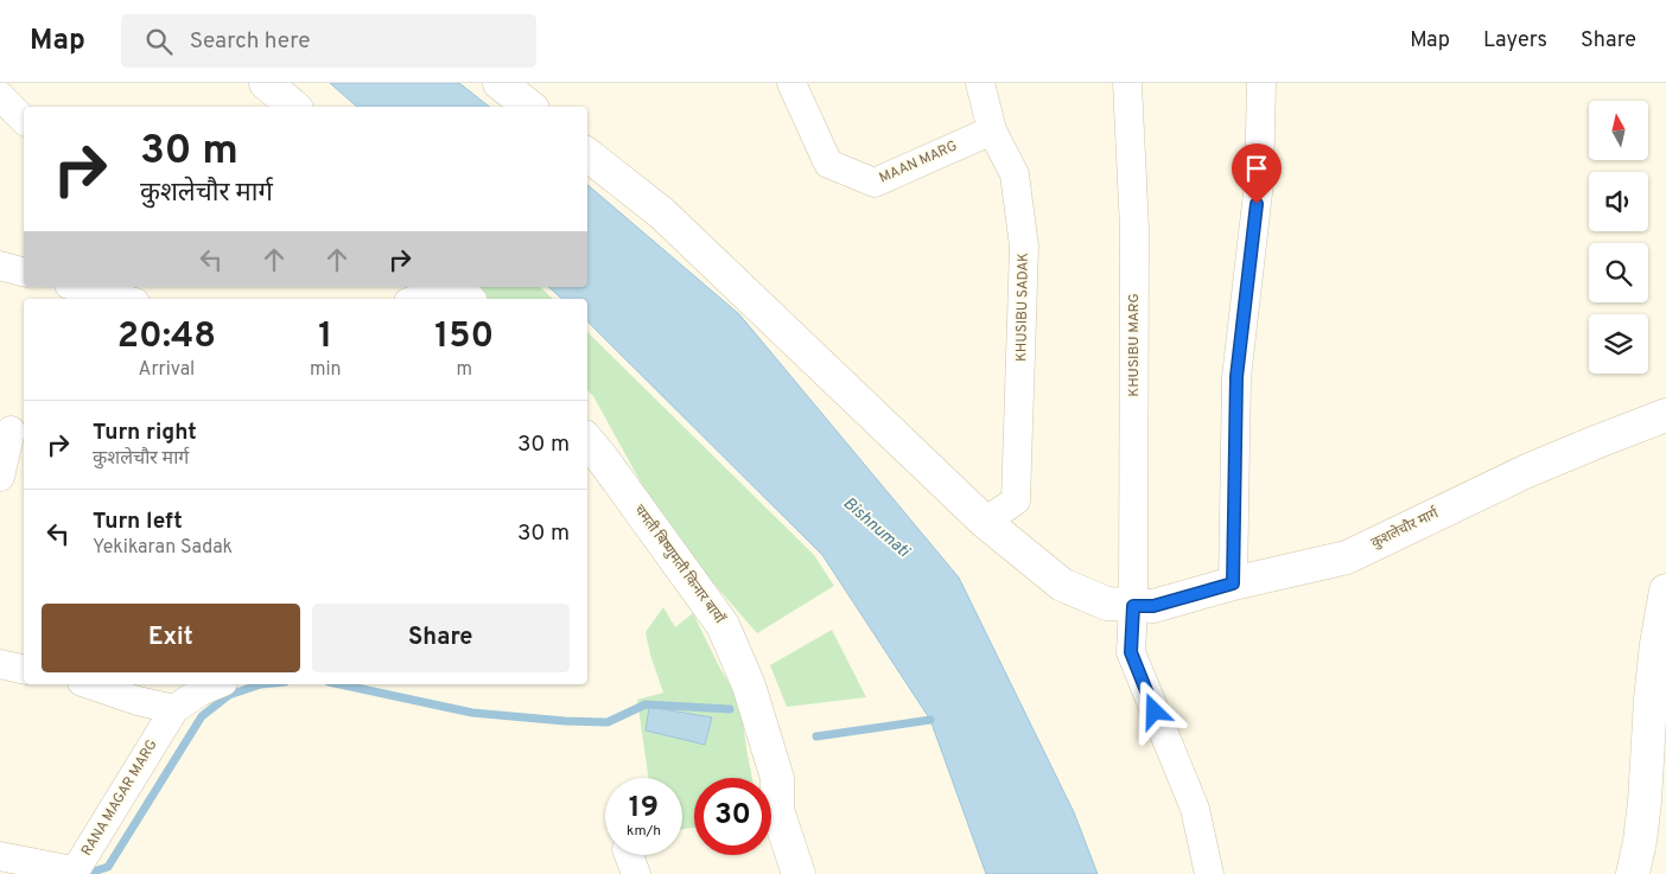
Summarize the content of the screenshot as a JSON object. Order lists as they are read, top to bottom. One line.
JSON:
{"streets":{"main road":["कुशलेचौर मार्ग","चमती बिष्णुमती किनार बायाँ"],"street":["MAAN MARG","KHUSIBU SADAK","KHUSIBU MARG","RANA MAGAR MARG"]},"crossings":[["MAAN MARG","KHUSIBU SADAK"],["KHUSIBU SADAK","कुशलेचौर मार्ग"],["KHUSIBU MARG","कुशलेचौर मार्ग"]],"water":["Bishnumati"],"north":"top","page":{"header":"Map","search":"Search here","nav":["Map","Layers","Share"],"turn":["30 m","कुशलेचौर मार्ग"],"eta":["20:48","Arrival","1","min","150","m"],"list":[{"name":"Turn right","note":"कुशलेचौर मार्ग","value":"30 m"},{"name":"Turn left","note":"Yekikaran Sadak","value":"30 m"}],"buttons":["Exit","Share"],"speed":"19 km/h","limit":"30"}}
